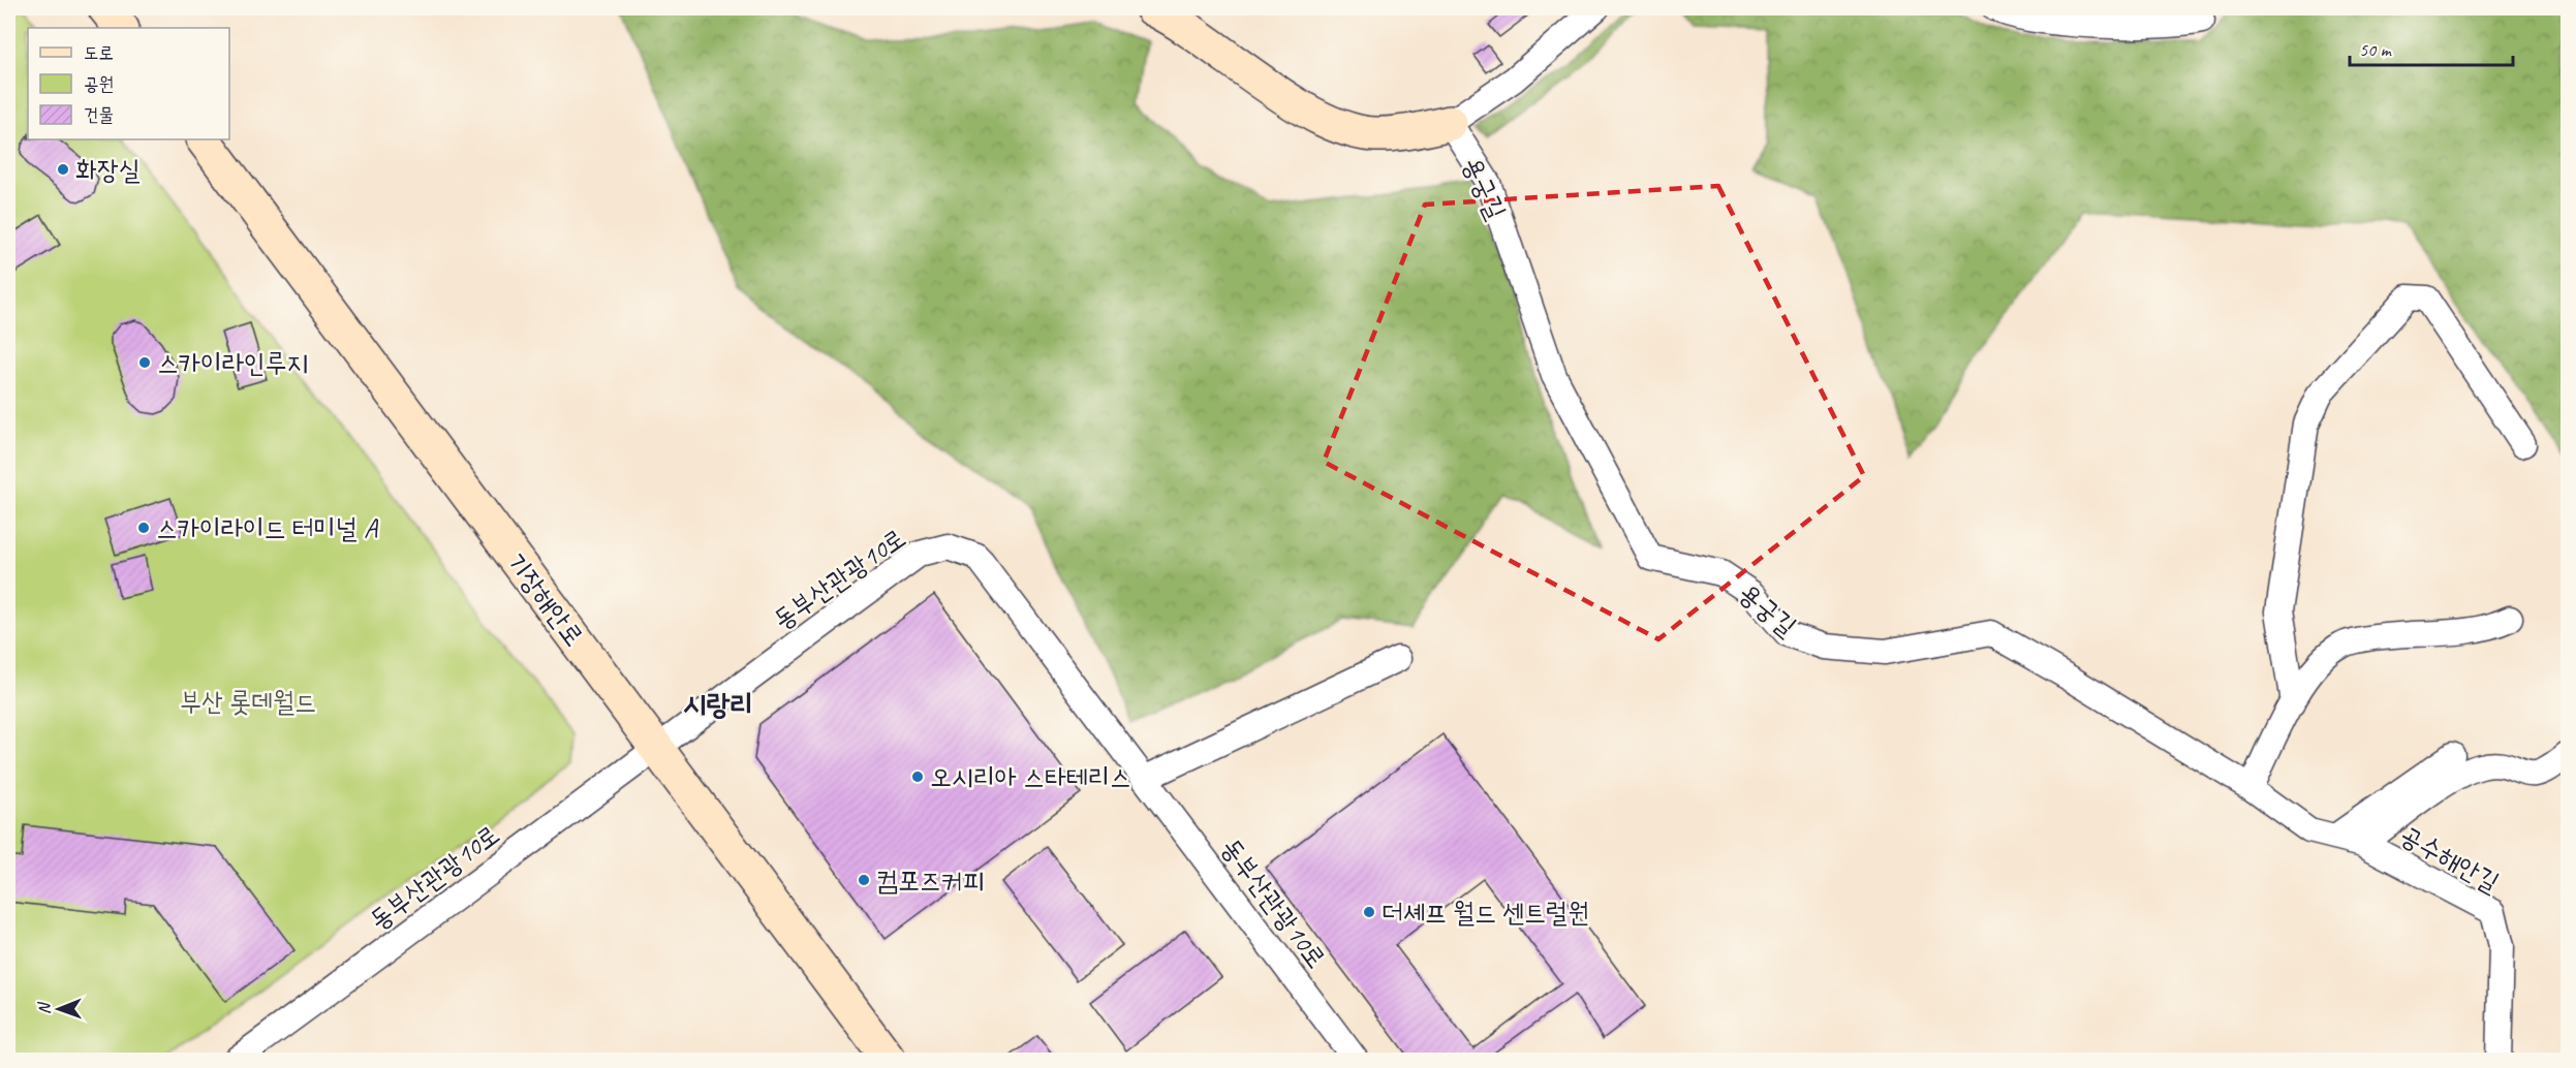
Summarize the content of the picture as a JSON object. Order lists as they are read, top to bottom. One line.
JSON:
{"streets":{"main road":["기장해안로"],"street":["용궁길","동부산관광10로","공수해안길"]},"crossings":[["용궁길","공수해안길"],["동부산관광10로","기장해안로"]],"districts":["시랑리"],"parks":["부산 롯데월드"],"places":["화장실","스카이라인루지","스카이라이드 터미널 A","오시리아 스타테리스","컴포즈커피","더셰프 월드 센트럴원"],"legend":["도로","공원","건물"],"scale_bar":"50 m","north":"left"}
